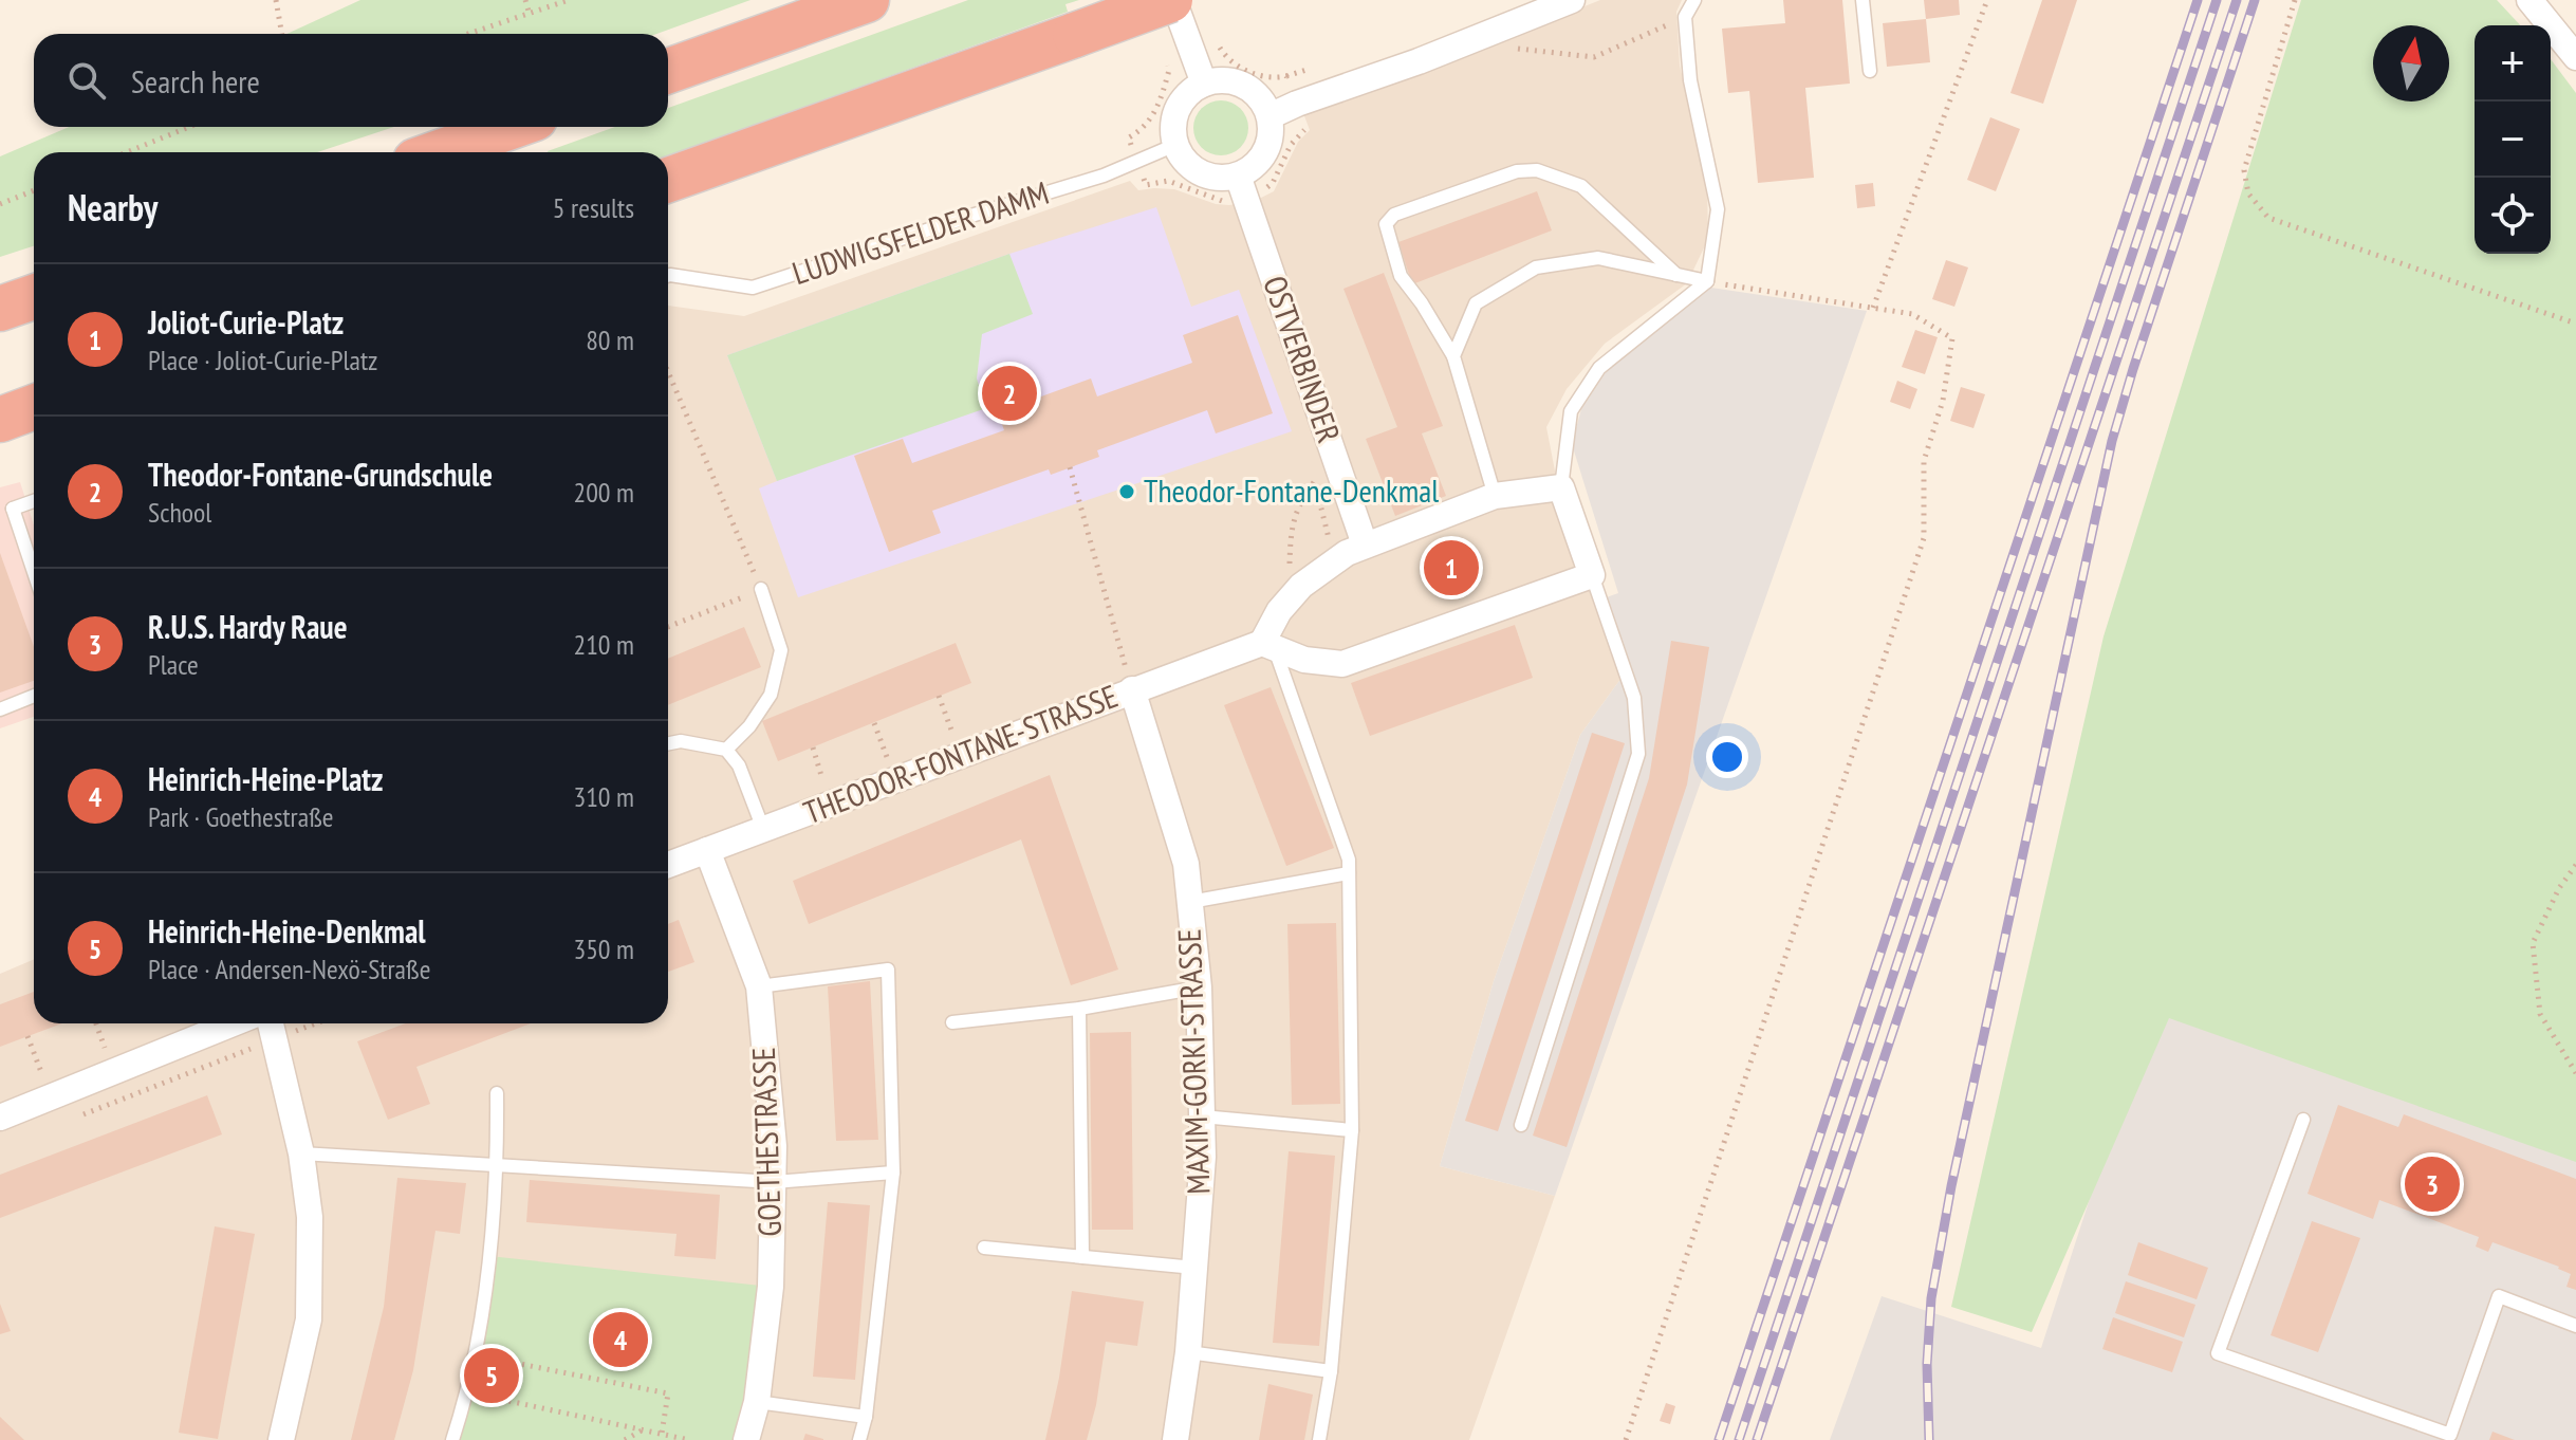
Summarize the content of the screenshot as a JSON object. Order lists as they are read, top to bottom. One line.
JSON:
{"streets":{"street":["OSTVERBINDER","THEODOR-FONTANE-STRASSE","MAXIM-GORKI-STRASSE","GOETHESTRASSE"],"lane":["LUDWIGSFELDER DAMM"]},"crossings":[["LUDWIGSFELDER DAMM","OSTVERBINDER"],["THEODOR-FONTANE-STRASSE","MAXIM-GORKI-STRASSE"],["THEODOR-FONTANE-STRASSE","GOETHESTRASSE"]],"places":["Theodor-Fontane-Denkmal"],"north":"top","page":{"map_buttons":["+","−"],"search":"Search here","heading":["Nearby","5 results"],"list":[{"mark":"1","name":"Joliot-Curie-Platz","note":"Place · Joliot-Curie-Platz","value":"80 m"},{"mark":"2","name":"Theodor-Fontane-Grundschule","note":"School","value":"200 m"},{"mark":"3","name":"R.U.S. Hardy Raue","note":"Place","value":"210 m"},{"mark":"4","name":"Heinrich-Heine-Platz","note":"Park · Goethestraße","value":"310 m"},{"mark":"5","name":"Heinrich-Heine-Denkmal","note":"Place · Andersen-Nexö-Straße","value":"350 m"}],"pins":["2","1","3","4","5"]}}
